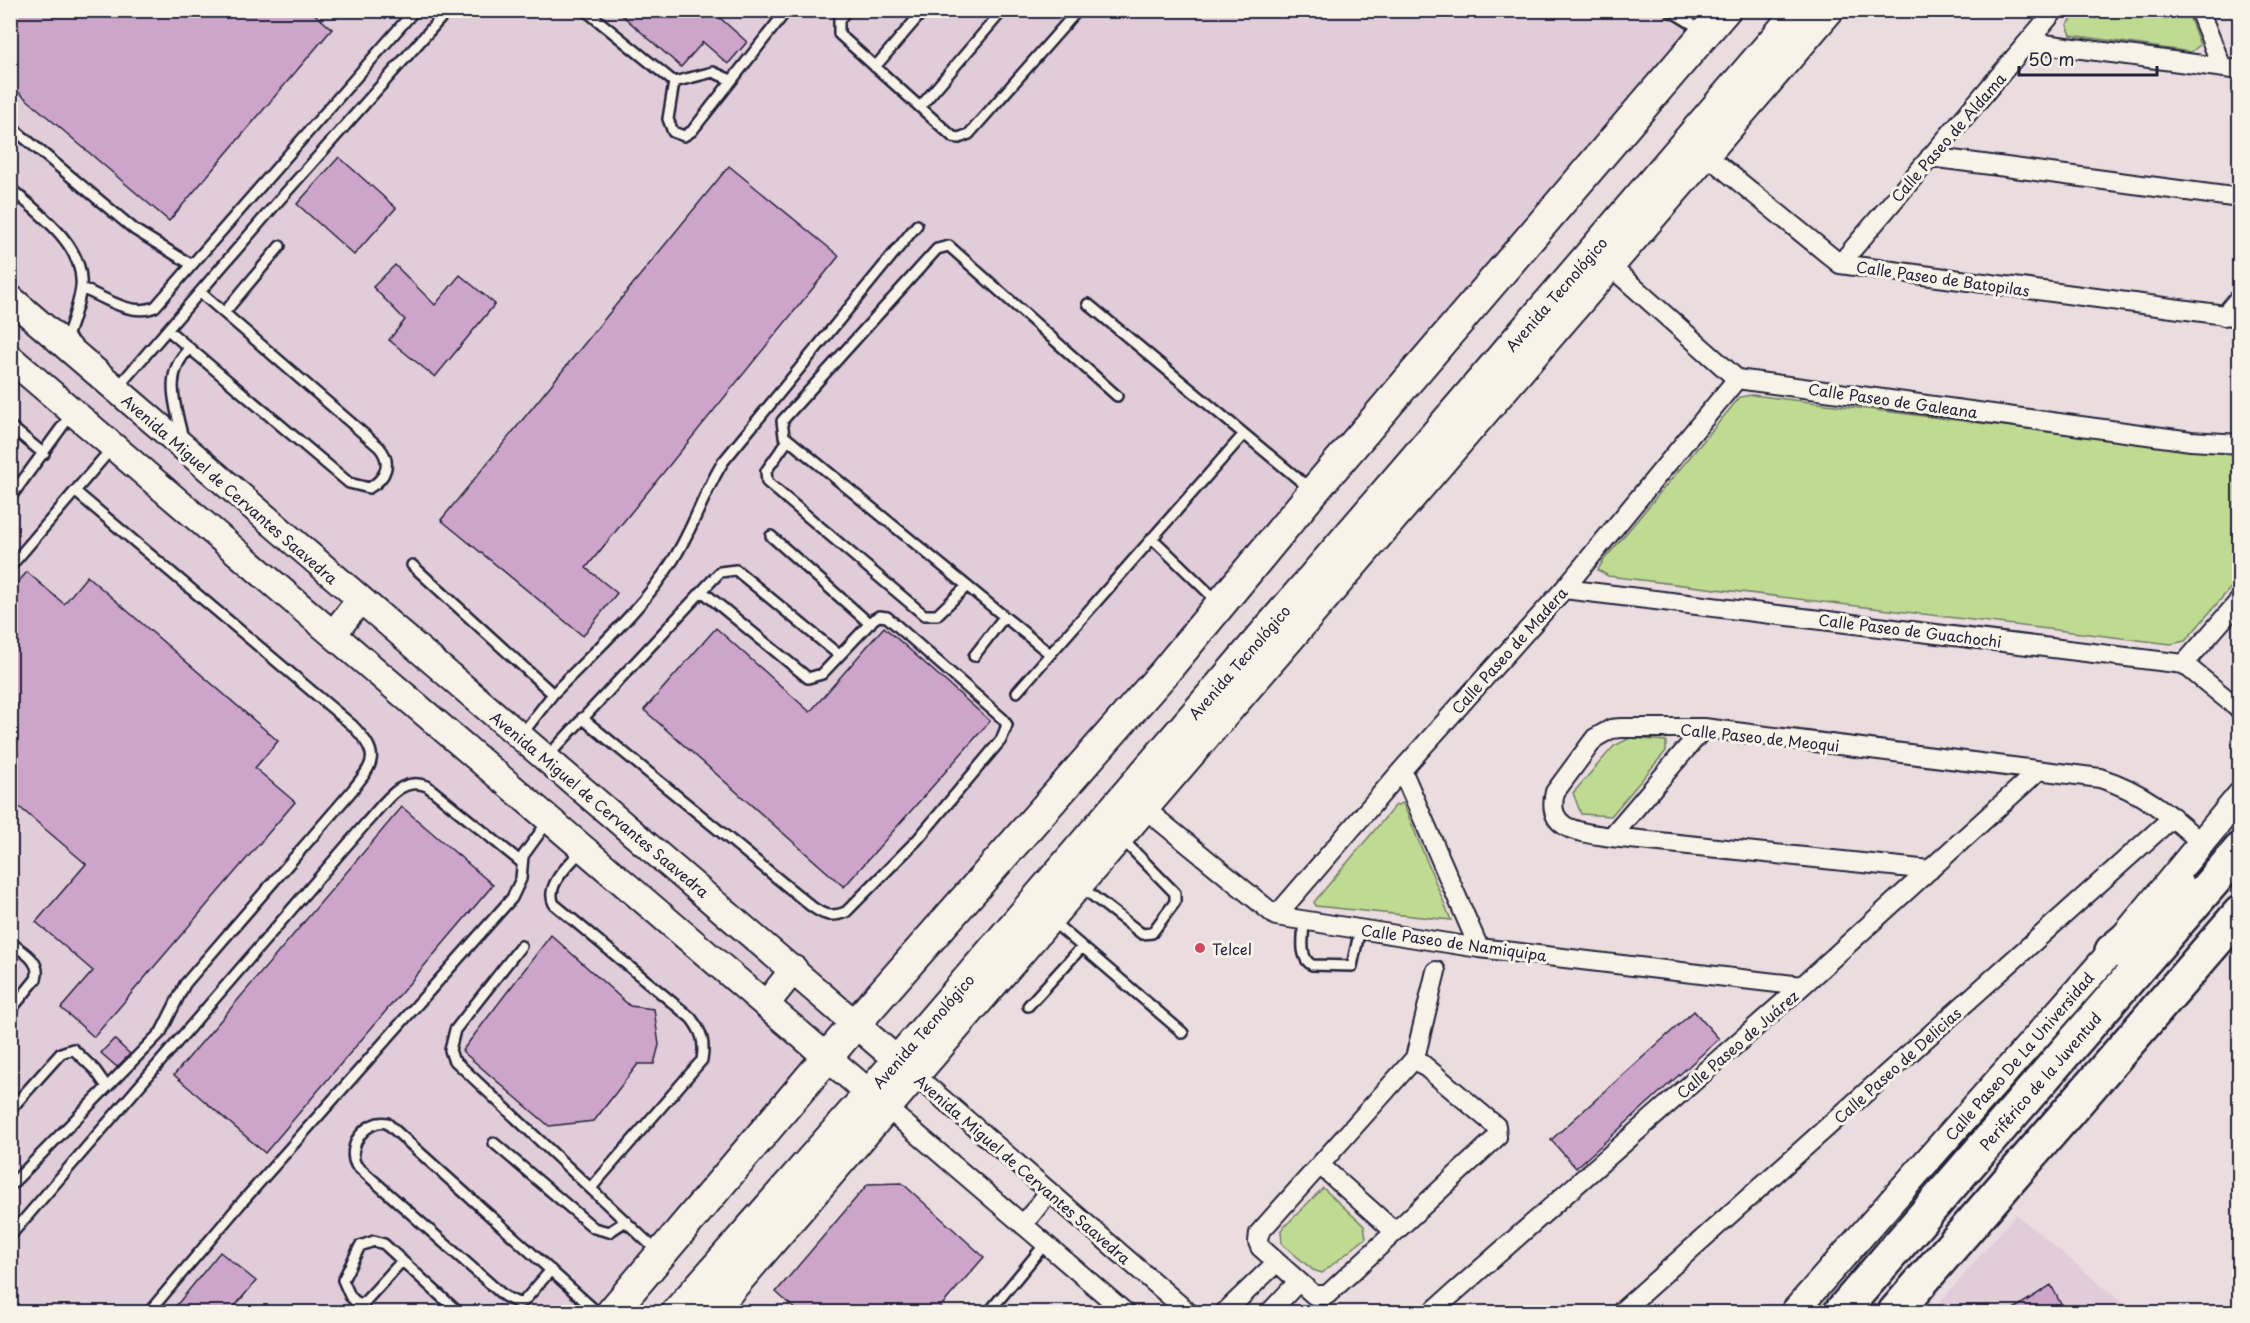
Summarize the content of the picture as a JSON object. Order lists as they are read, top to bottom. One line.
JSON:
{"streets":{"highway":["Periférico de la Juventud"],"main road":["Avenida Tecnológico"],"street":["Calle Paseo de Aldama","Calle Paseo de Batopilas","Calle Paseo de Galeana","Avenida Miguel de Cervantes Saavedra","Calle Paseo de Guachochi","Calle Paseo de Madera","Calle Paseo de Meoqui","Calle Paseo de Namiquipa","Calle Paseo de Juárez","Calle Paseo De La Universidad","Calle Paseo de Delicias"]},"crossings":[["Calle Paseo de Aldama","Calle Paseo de Batopilas"],["Calle Paseo de Batopilas","Avenida Tecnológico"],["Avenida Tecnológico","Avenida Miguel de Cervantes Saavedra"],["Calle Paseo de Galeana","Calle Paseo de Madera"],["Calle Paseo de Guachochi","Calle Paseo de Madera"],["Calle Paseo de Madera","Calle Paseo de Namiquipa"],["Calle Paseo de Meoqui","Calle Paseo de Juárez"],["Calle Paseo de Meoqui","Calle Paseo De La Universidad"],["Calle Paseo de Meoqui","Calle Paseo de Delicias"],["Calle Paseo de Namiquipa","Calle Paseo de Juárez"]],"places":["Telcel"],"scale_bar":"50 m"}
